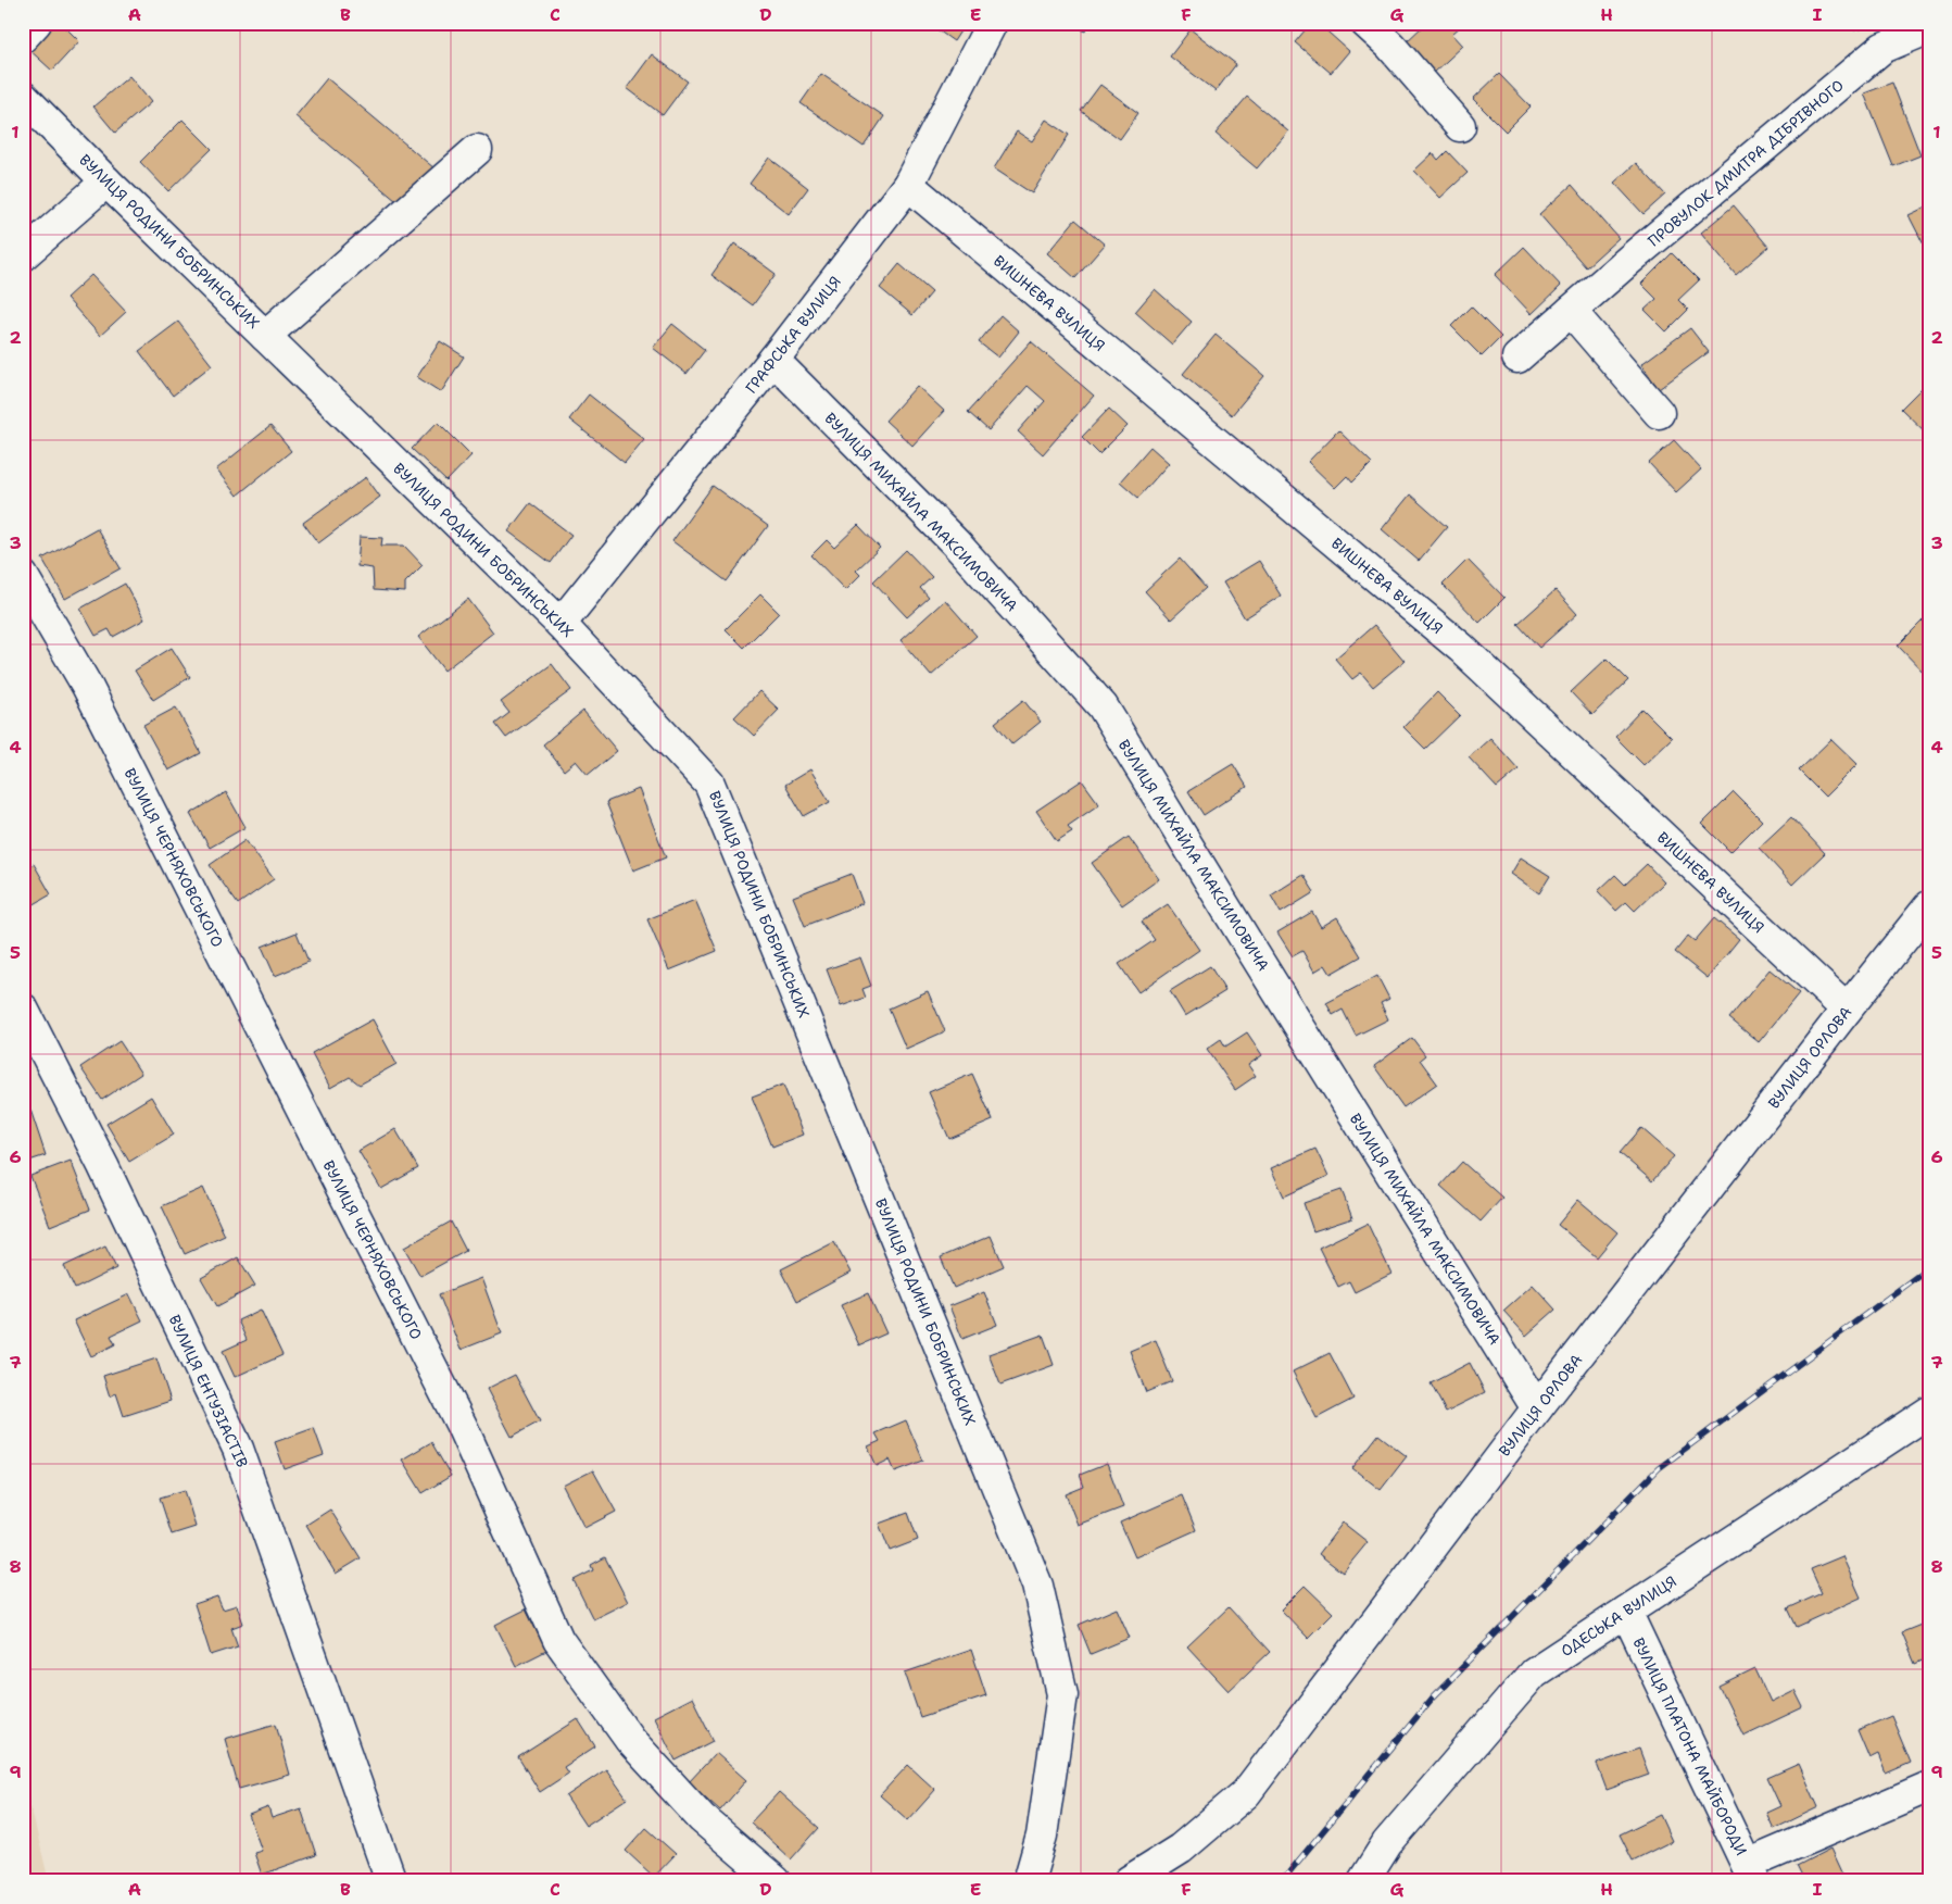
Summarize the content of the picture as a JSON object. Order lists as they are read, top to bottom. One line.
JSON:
{"streets":{"street":["ПРОВУЛОК ДМИТРА ДІБРІВНОГО","ВУЛИЦЯ РОДИНИ БОБРИНСЬКИХ","ВИШНЕВА ВУЛИЦЯ","ГРАФСЬКА ВУЛИЦЯ","ВУЛИЦЯ МИХАЙЛА МАКСИМОВИЧА","ВУЛИЦЯ ЧЕРНЯХОВСЬКОГО","ВУЛИЦЯ ОРЛОВА","ВУЛИЦЯ ЕНТУЗІАСТІВ","ОДЕСЬКА ВУЛИЦЯ","ВУЛИЦЯ ПЛАТОНА МАЙБОРОДИ"]},"crossings":[["ВУЛИЦЯ РОДИНИ БОБРИНСЬКИХ","ГРАФСЬКА ВУЛИЦЯ"],["ВИШНЕВА ВУЛИЦЯ","ГРАФСЬКА ВУЛИЦЯ"],["ВИШНЕВА ВУЛИЦЯ","ВУЛИЦЯ ОРЛОВА"],["ГРАФСЬКА ВУЛИЦЯ","ВУЛИЦЯ МИХАЙЛА МАКСИМОВИЧА"],["ВУЛИЦЯ МИХАЙЛА МАКСИМОВИЧА","ВУЛИЦЯ ОРЛОВА"],["ОДЕСЬКА ВУЛИЦЯ","ВУЛИЦЯ ПЛАТОНА МАЙБОРОДИ"]],"grid":{"columns":["A","B","C","D","E","F","G","H","I"],"rows":["1","2","3","4","5","6","7","8","9"]}}
